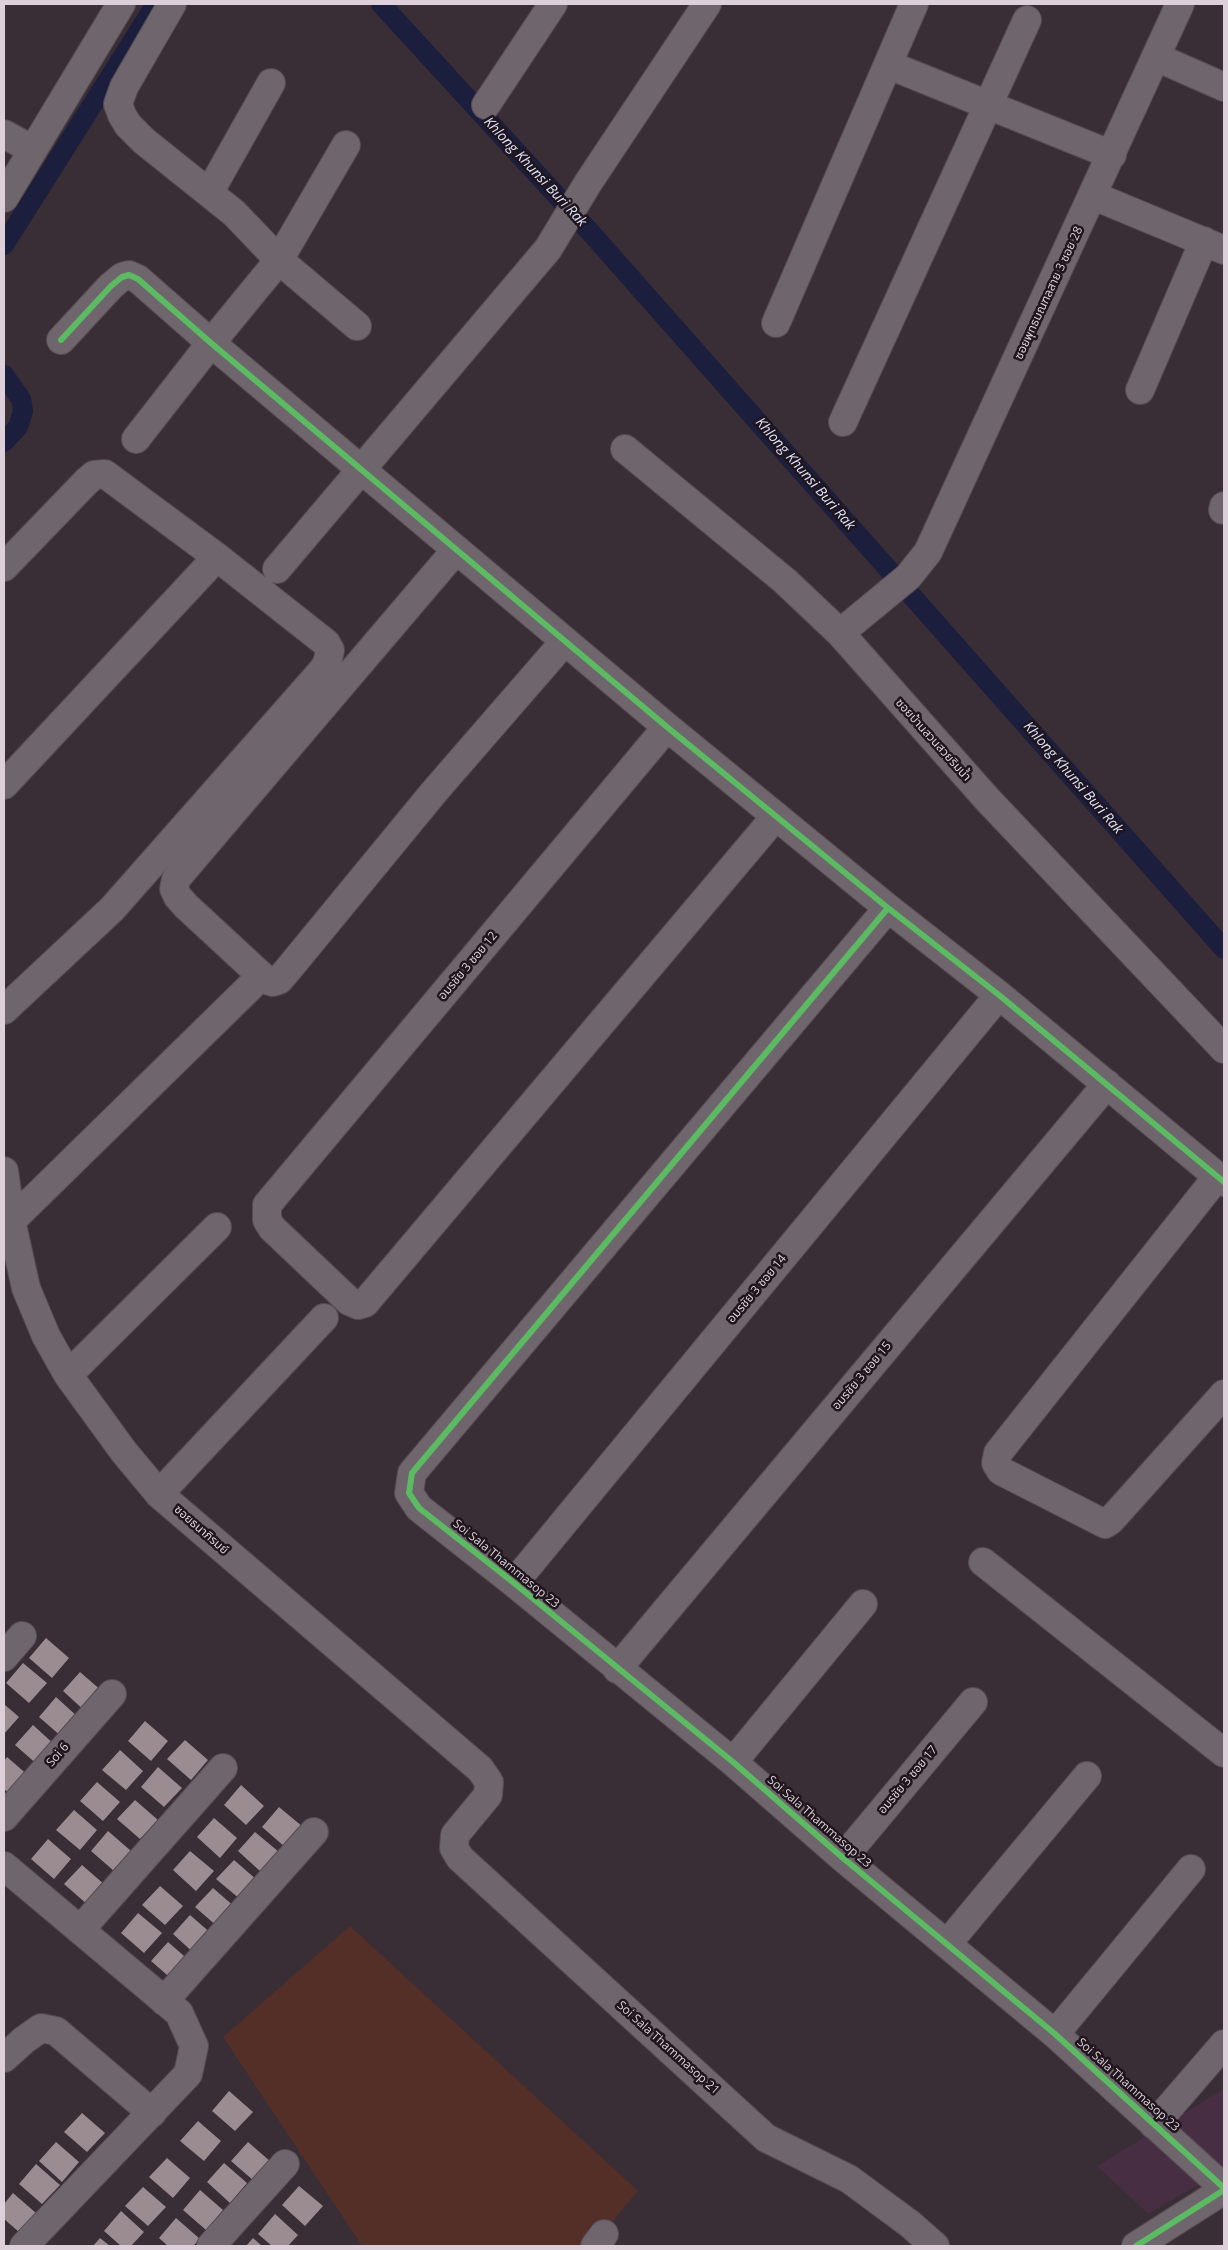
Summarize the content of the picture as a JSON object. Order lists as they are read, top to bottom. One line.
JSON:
{"streets":{"street":["ซอยพุทธมณฑลสาย 3 ซอย 28","ซอยบ้านสวนสวยริมน้ำ","อมรชัย 3 ซอย 12","อมรชัย 3 ซอย 14","อมรชัย 3 ซอย 15","ซอยธนาภิรมย์","Soi Sala Thammasop 23","Soi 6","อมรชัย 3 ซอย 17","Soi Sala Thammasop 21"]},"crossings":[["ซอยพุทธมณฑลสาย 3 ซอย 28","ซอยบ้านสวนสวยริมน้ำ"],["อมรชัย 3 ซอย 14","Soi Sala Thammasop 23"],["อมรชัย 3 ซอย 15","Soi Sala Thammasop 23"],["ซอยธนาภิรมย์","Soi Sala Thammasop 21"],["Soi Sala Thammasop 23","อมรชัย 3 ซอย 17"]],"water":["Khlong Khunsi Buri Rak"]}
